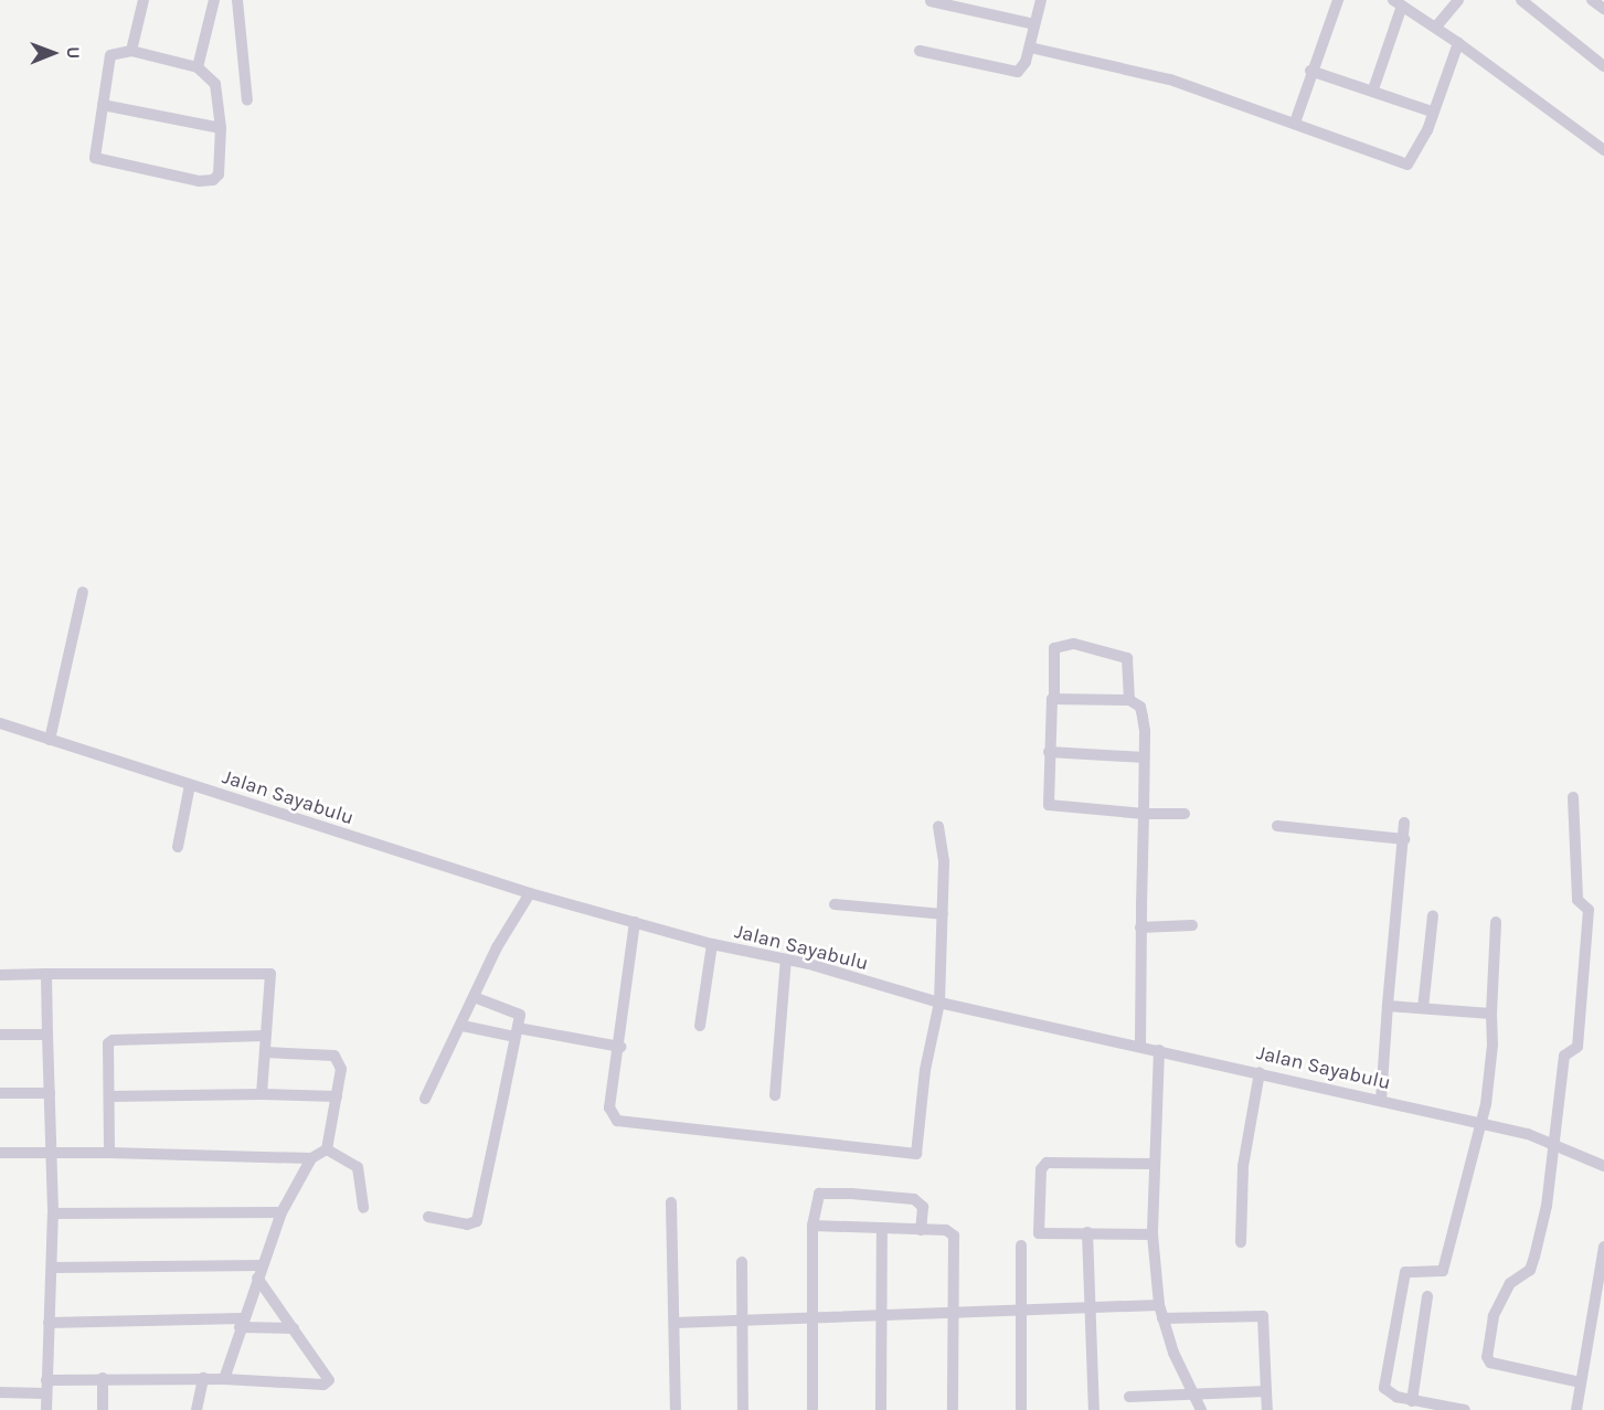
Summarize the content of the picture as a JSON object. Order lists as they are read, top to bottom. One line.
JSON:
{"streets":{"street":["Jalan Sayabulu"]},"north":"right"}
